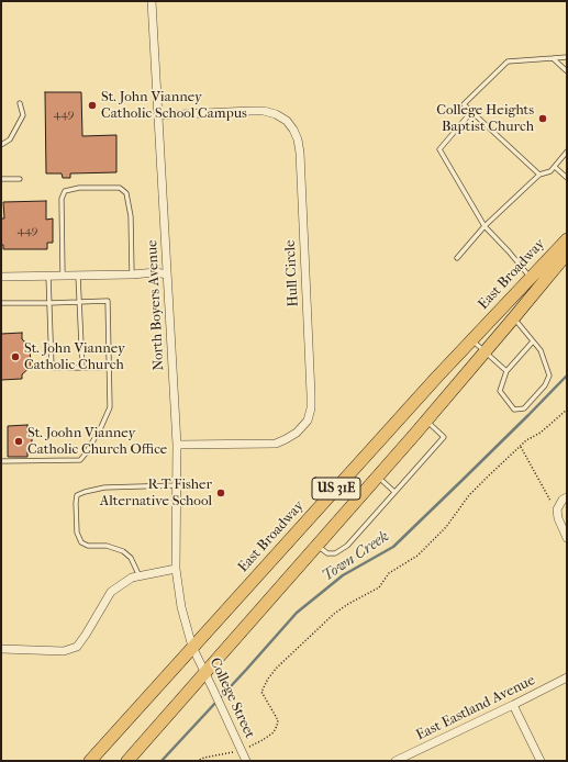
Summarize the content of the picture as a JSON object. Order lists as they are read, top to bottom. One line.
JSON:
{"streets":{"main road":["East Broadway","US 31E"],"street":["Hull Circle","North Boyers Avenue","College Street","East Eastland Avenue"]},"crossings":[["Hull Circle","North Boyers Avenue"],["East Broadway","College Street"],["North Boyers Avenue","College Street"]],"water":["Town Creek"],"places":["St. John Vianney Catholic School Campus","College Heights Baptist Church","St. John Vianney Catholic Church","St. Joohn Vianney Catholic Church Office","R T Fisher Alternative School"],"house_numbers":["449","449"]}
